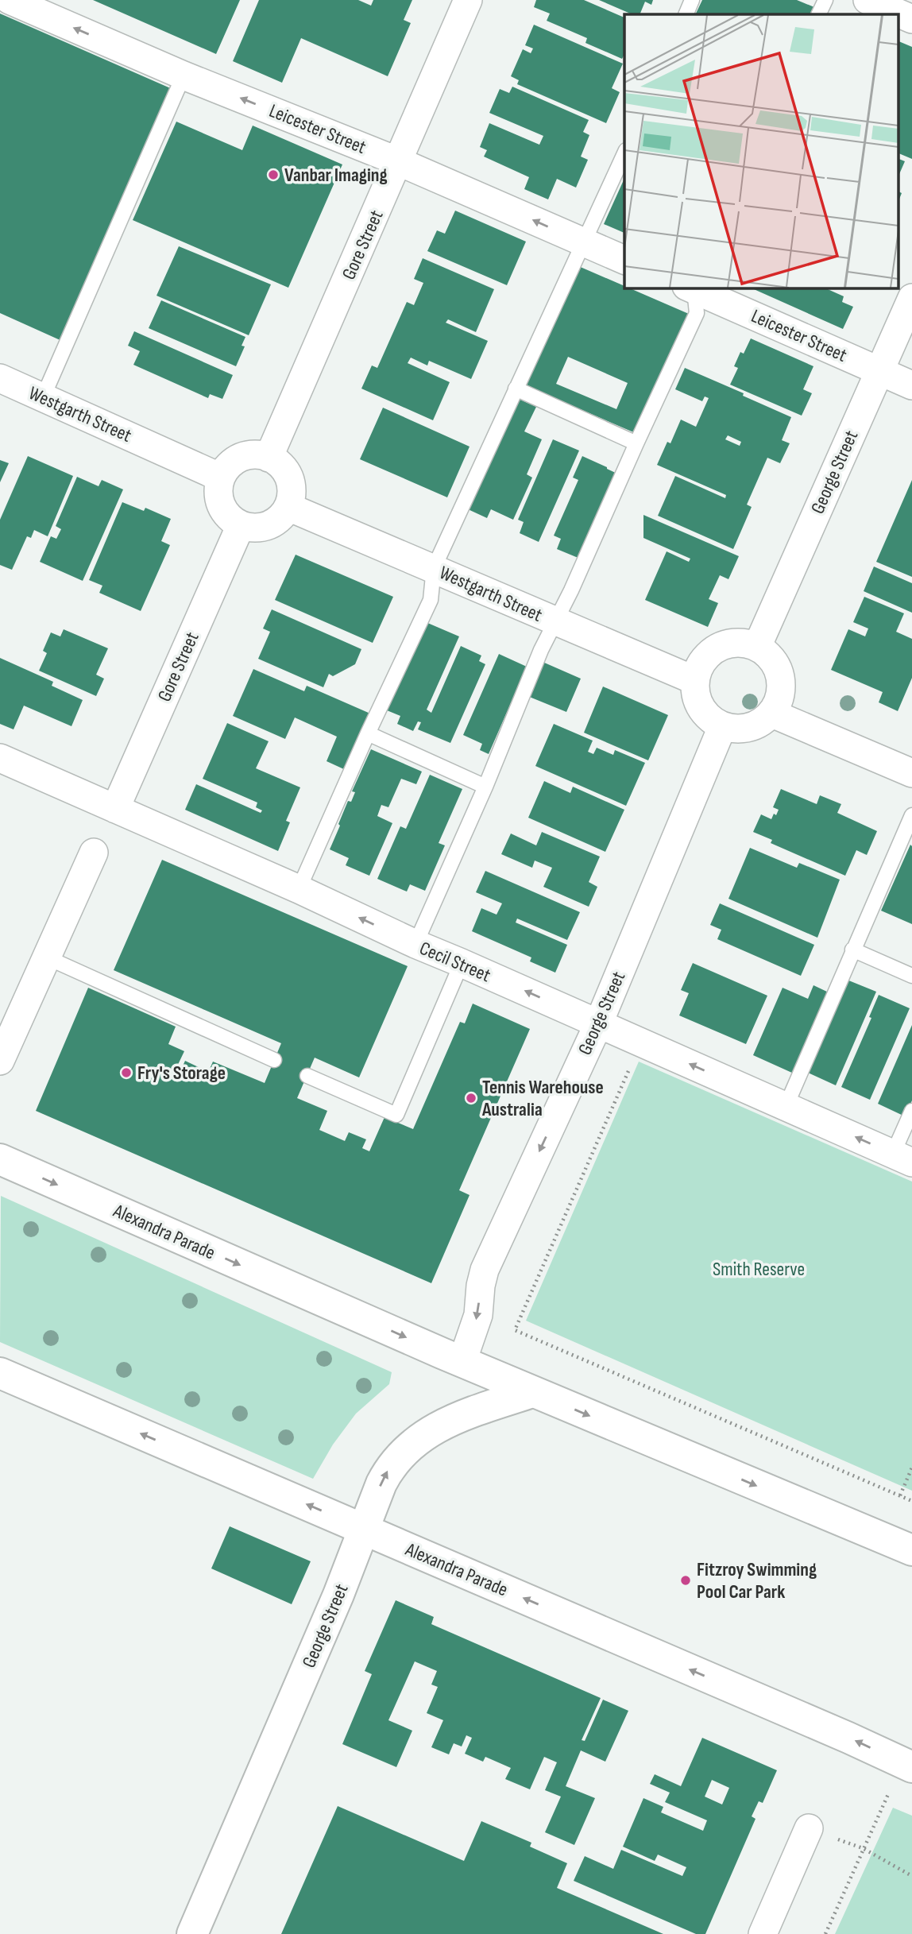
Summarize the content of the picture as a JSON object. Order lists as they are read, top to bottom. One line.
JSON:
{"streets":{"main road":["George Street","Alexandra Parade"],"street":["Leicester Street","Gore Street","Westgarth Street","Cecil Street"]},"crossings":[["Leicester Street","Gore Street"],["Leicester Street","George Street"],["Gore Street","Westgarth Street"],["Gore Street","Cecil Street"],["Westgarth Street","George Street"],["George Street","Cecil Street"],["George Street","Alexandra Parade"]],"one_way":["Leicester Street","Cecil Street"],"parks":["Smith Reserve"],"places":["Vanbar Imaging","Fry's Storage","Tennis Warehouse Australia","Fitzroy Swimming Pool Car Park"]}
